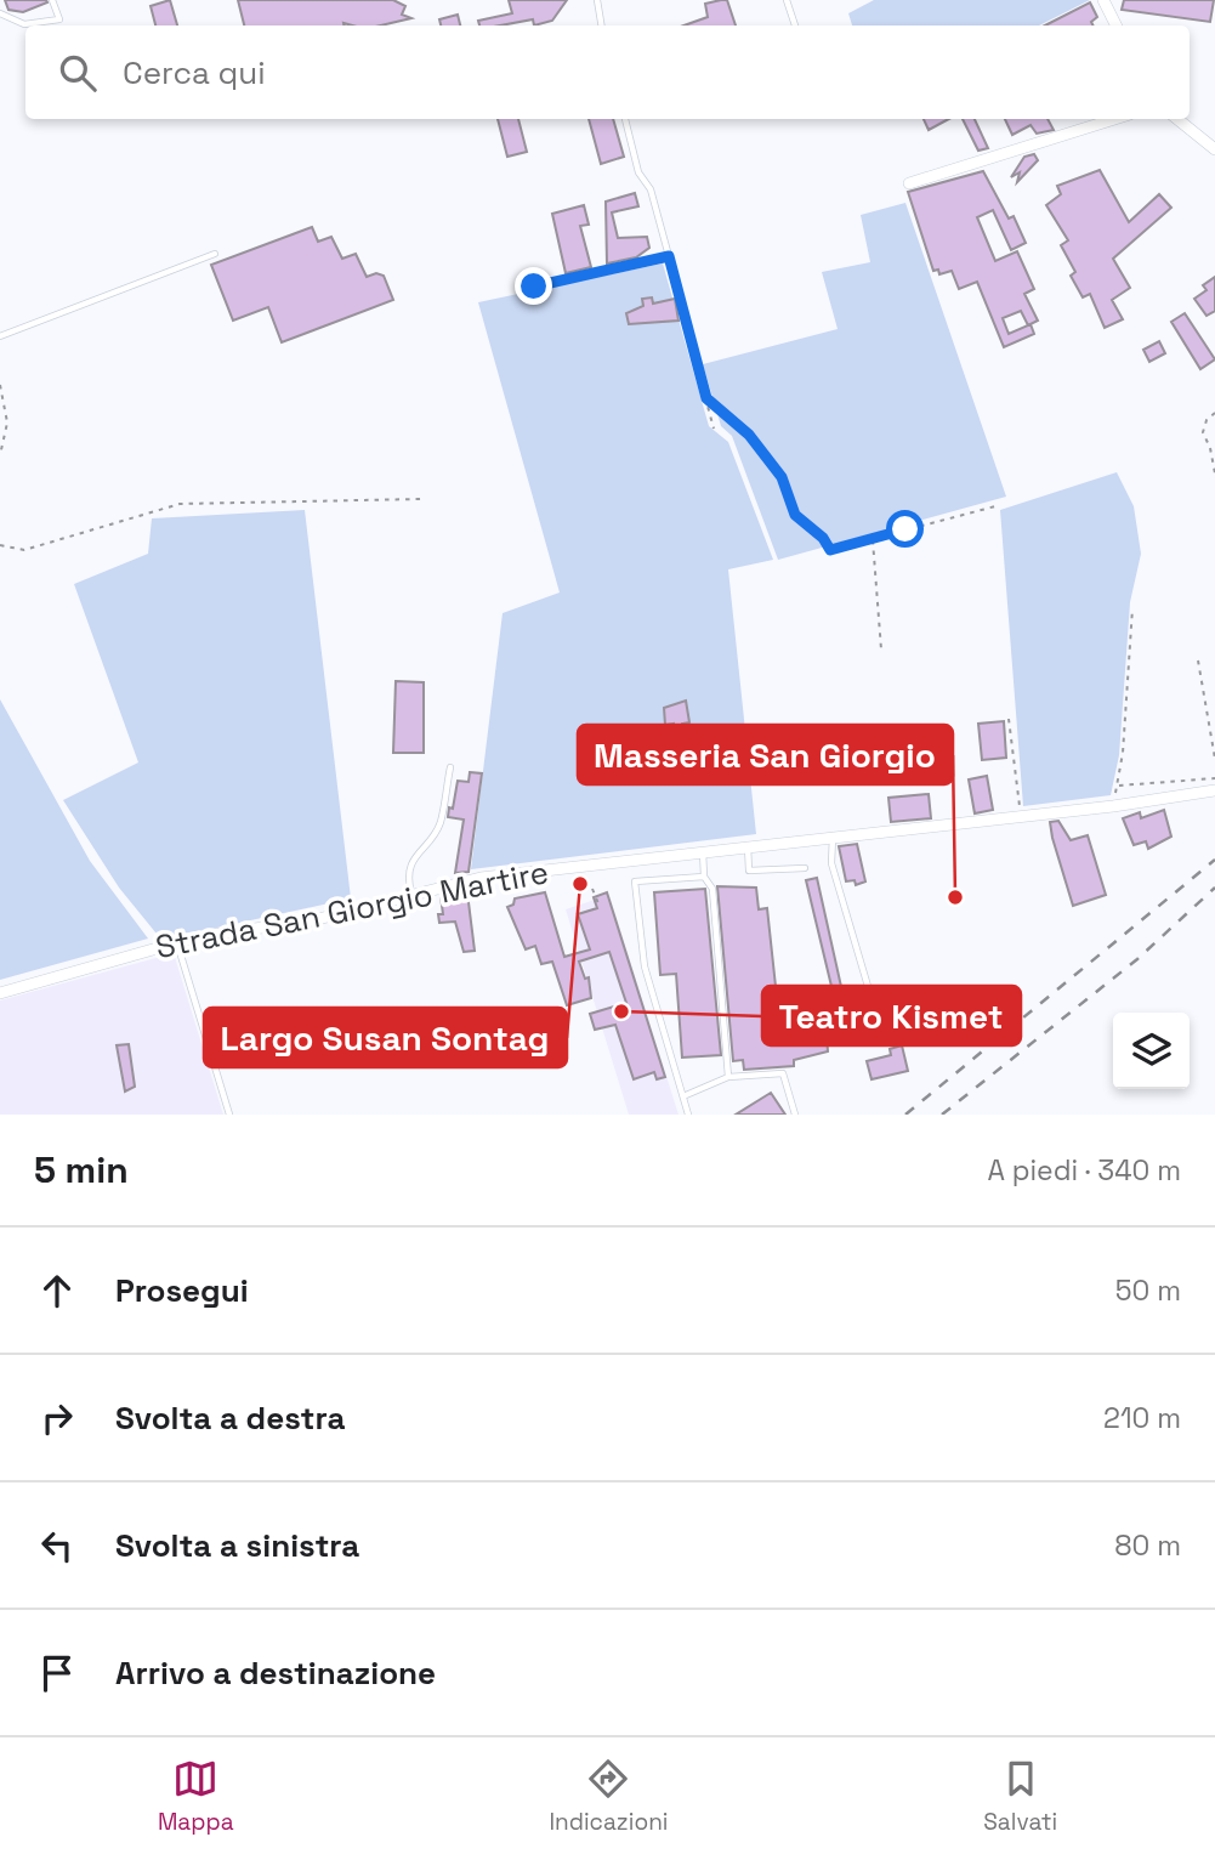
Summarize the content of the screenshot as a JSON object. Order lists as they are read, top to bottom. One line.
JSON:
{"streets":{"street":["Strada San Giorgio Martire"]},"places":["Largo Susan Sontag","Masseria San Giorgio","Teatro Kismet"],"page":{"search":"Cerca qui","heading":["5 min","A piedi · 340 m"],"list":[["Prosegui","50 m"],["Svolta a destra","210 m"],["Svolta a sinistra","80 m"],"Arrivo a destinazione"],"nav":["Mappa","Indicazioni","Salvati"]}}
